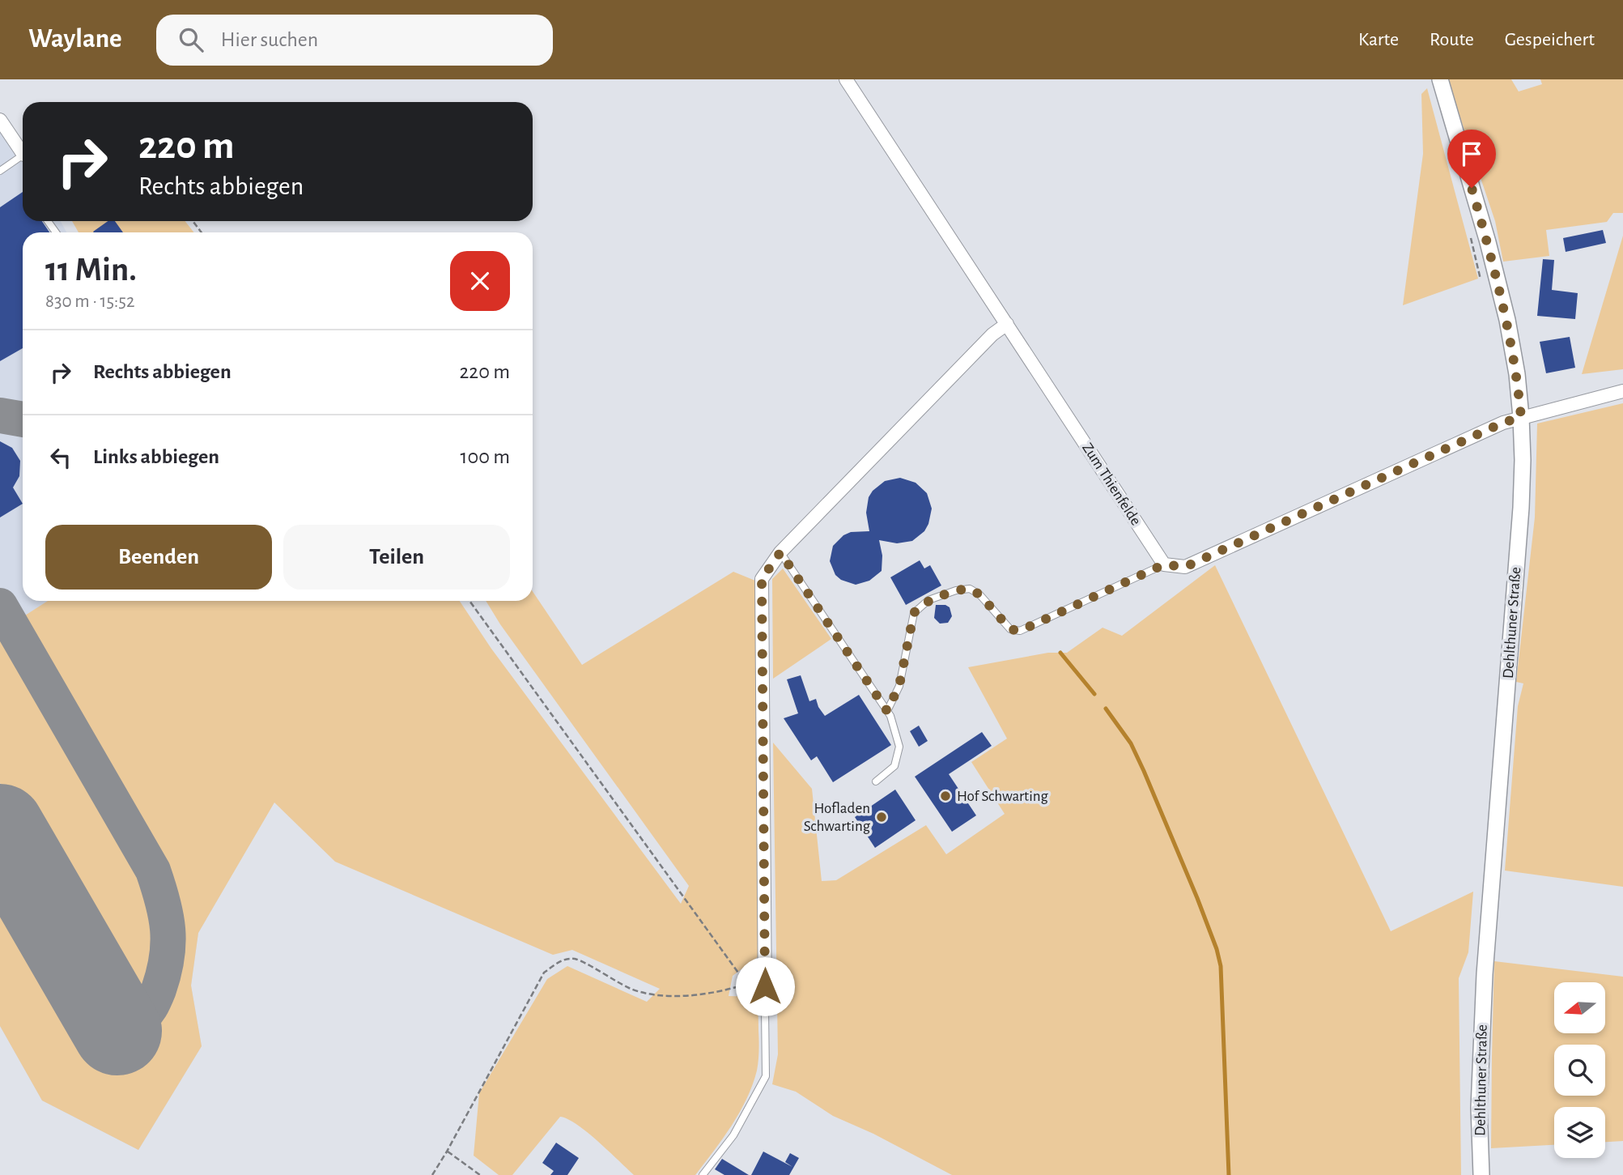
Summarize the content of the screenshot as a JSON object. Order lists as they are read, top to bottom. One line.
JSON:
{"streets":{"street":["Zum Thienfelde","Dehlthuner Straße"]},"places":["Hof Schwarting","Hofladen Schwarting"],"north":"left","page":{"header":"Waylane","search":"Hier suchen","nav":["Karte","Route","Gespeichert"],"turn":["220 m","Rechts abbiegen"],"heading":["11 Min.","830 m · 15:52"],"list":[{"name":"Rechts abbiegen","value":"220 m"},{"name":"Links abbiegen","value":"100 m"}],"buttons":["Beenden","Teilen"]}}
